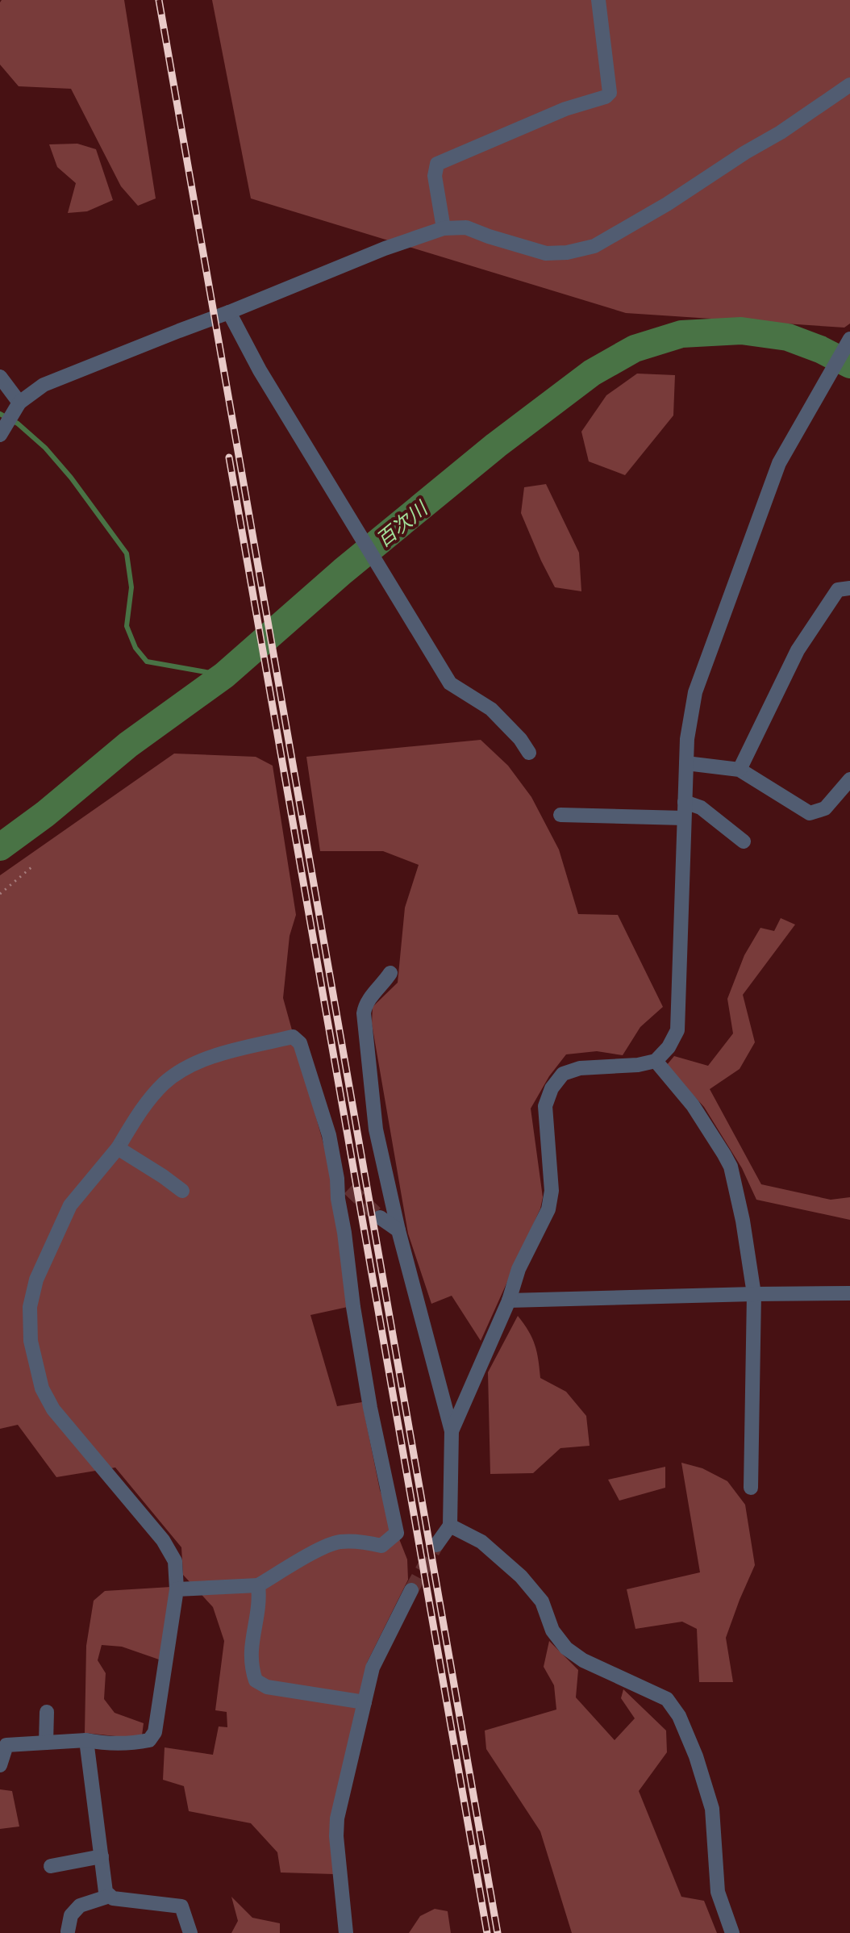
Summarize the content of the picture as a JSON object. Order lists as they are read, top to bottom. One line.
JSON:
{"water":["百次川"]}
